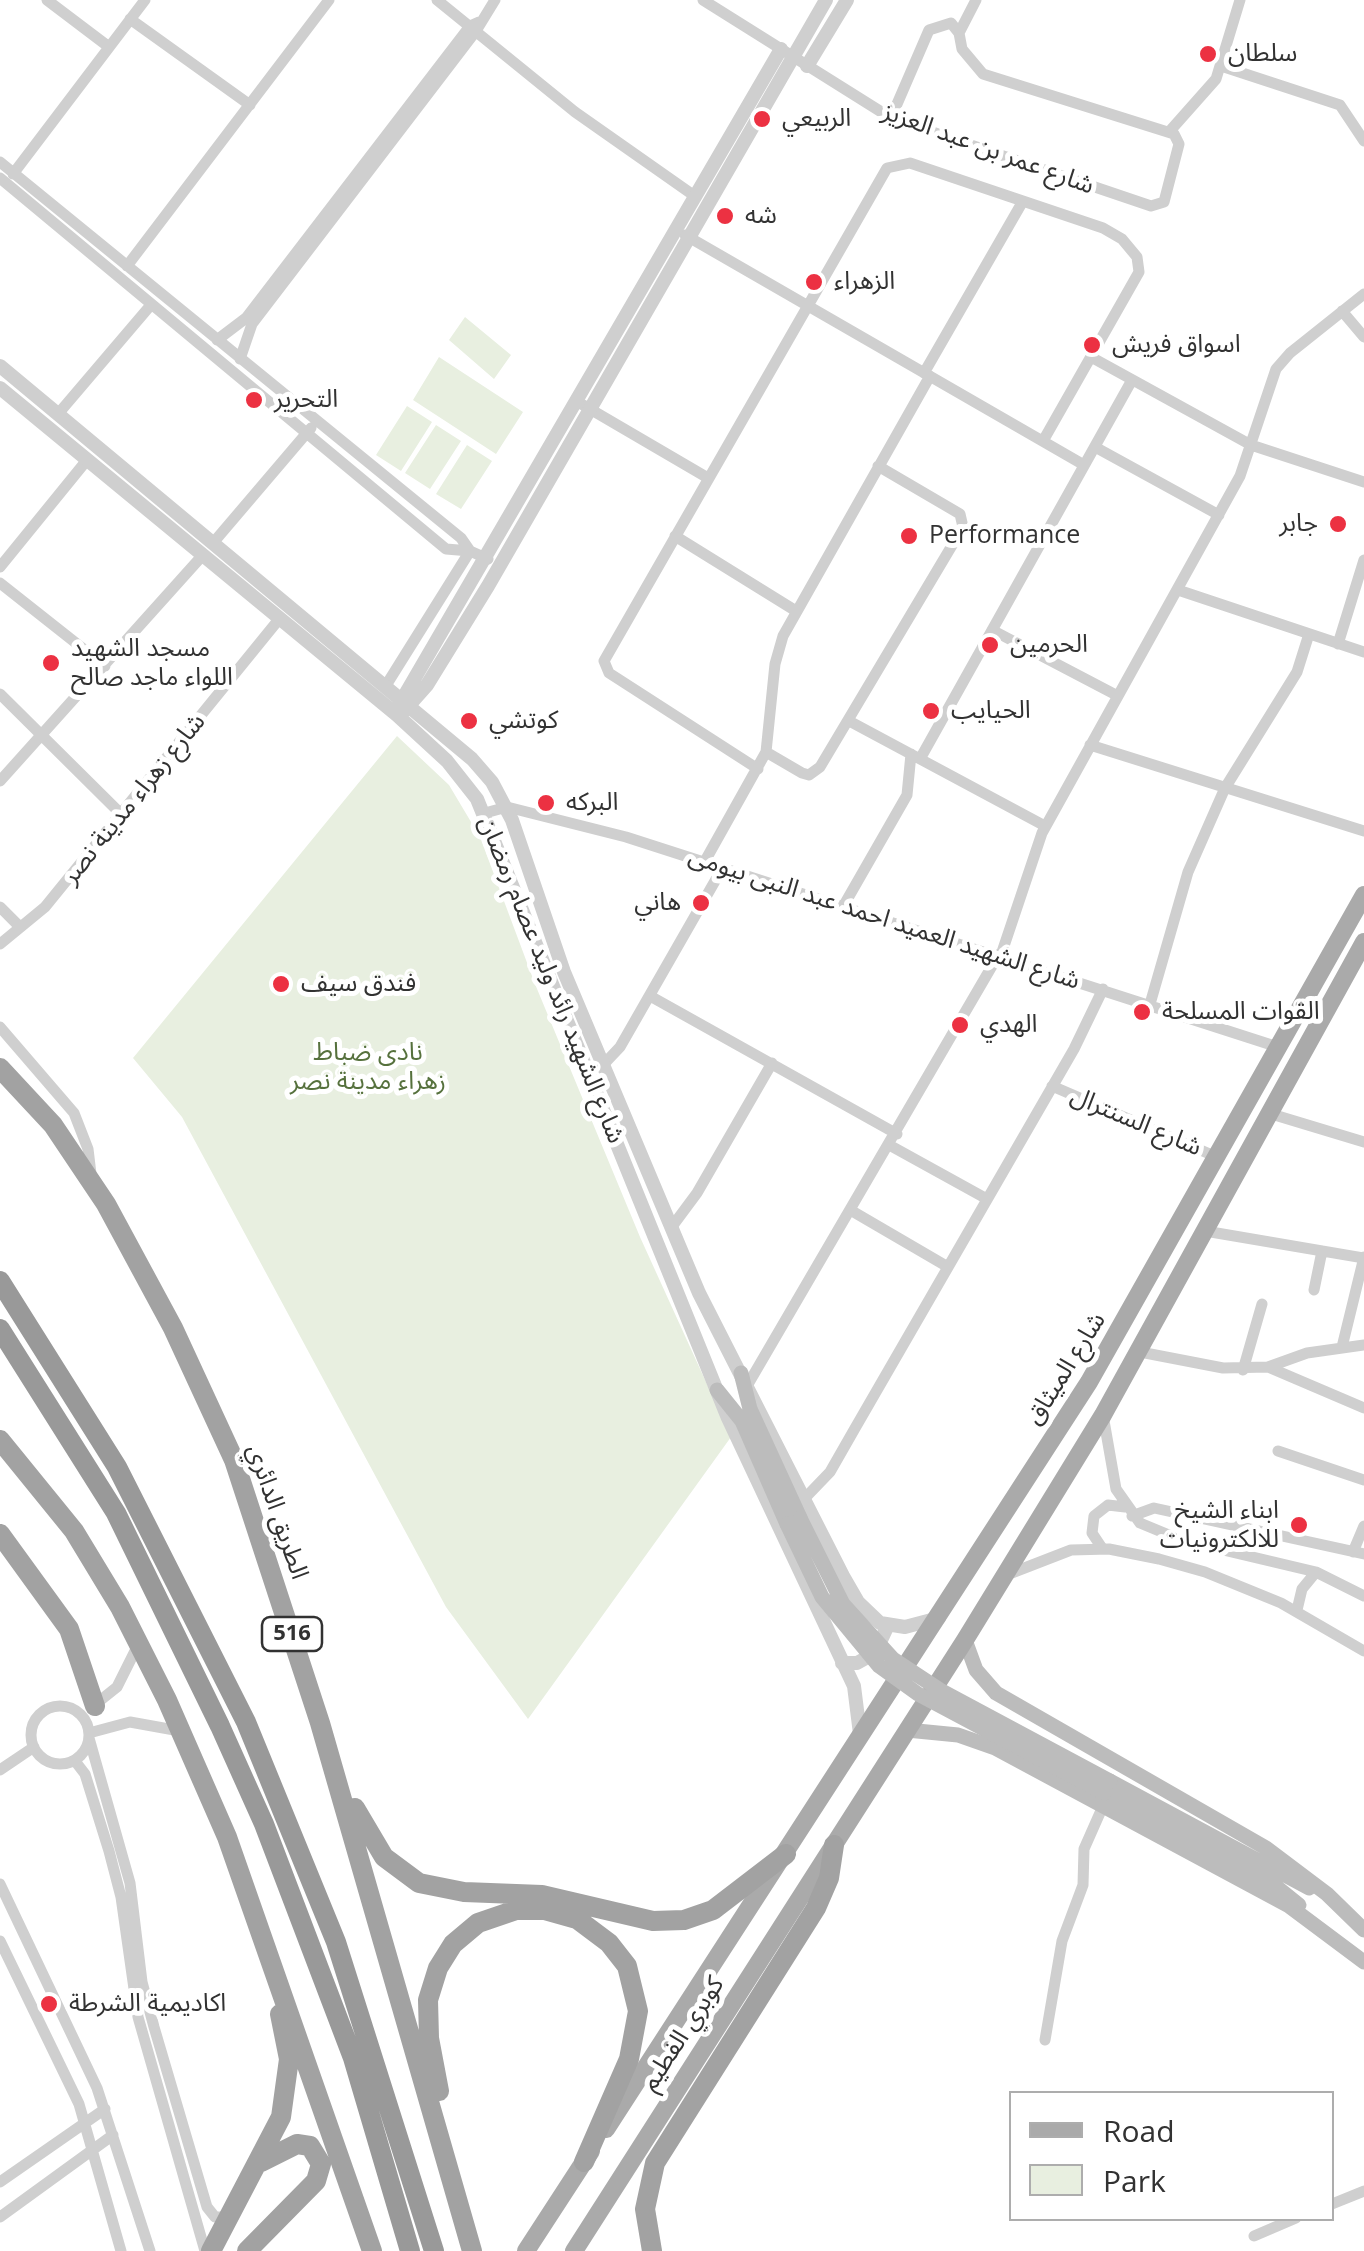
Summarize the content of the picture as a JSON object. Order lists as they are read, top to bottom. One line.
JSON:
{"streets":{"highway":["الطريق الدائري","516"],"main road":["شارع الميثاق","كوبري الفطيم"],"street":["شارع عمر بن عبد العزيز","شارع زهراء مدينة نصر","شارع الشهيد العميد احمد عبد النبى بيومى","شارع الشهيد رائد وليد عصام رمضان","شارع السنترال"]},"crossings":[["شارع زهراء مدينة نصر","شارع الشهيد رائد وليد عصام رمضان"],["شارع الشهيد العميد احمد عبد النبى بيومى","شارع الشهيد رائد وليد عصام رمضان"],["شارع الشهيد العميد احمد عبد النبى بيومى","شارع الميثاق"],["شارع الشهيد رائد وليد عصام رمضان","شارع الميثاق"],["شارع السنترال","شارع الميثاق"],["شارع الميثاق","516"],["شارع الميثاق","كوبري الفطيم"],["الطريق الدائري","516"],["516","كوبري الفطيم"]],"parks":["نادى ضباط زهراء مدينة نصر"],"places":["سلطان","الربيعي","شه","الزهراء","اسواق فريش","التحرير","جابر","Performance","الحرمين","مسجد الشهيد اللواء ماجد صالح","الحيايب","كوتشي","البركه","هاني","فندق سيف","القوات المسلحة","الهدي","ابناء الشيخ للالكترونيات","اكاديمية الشرطة"],"legend":["Road","Park"]}
